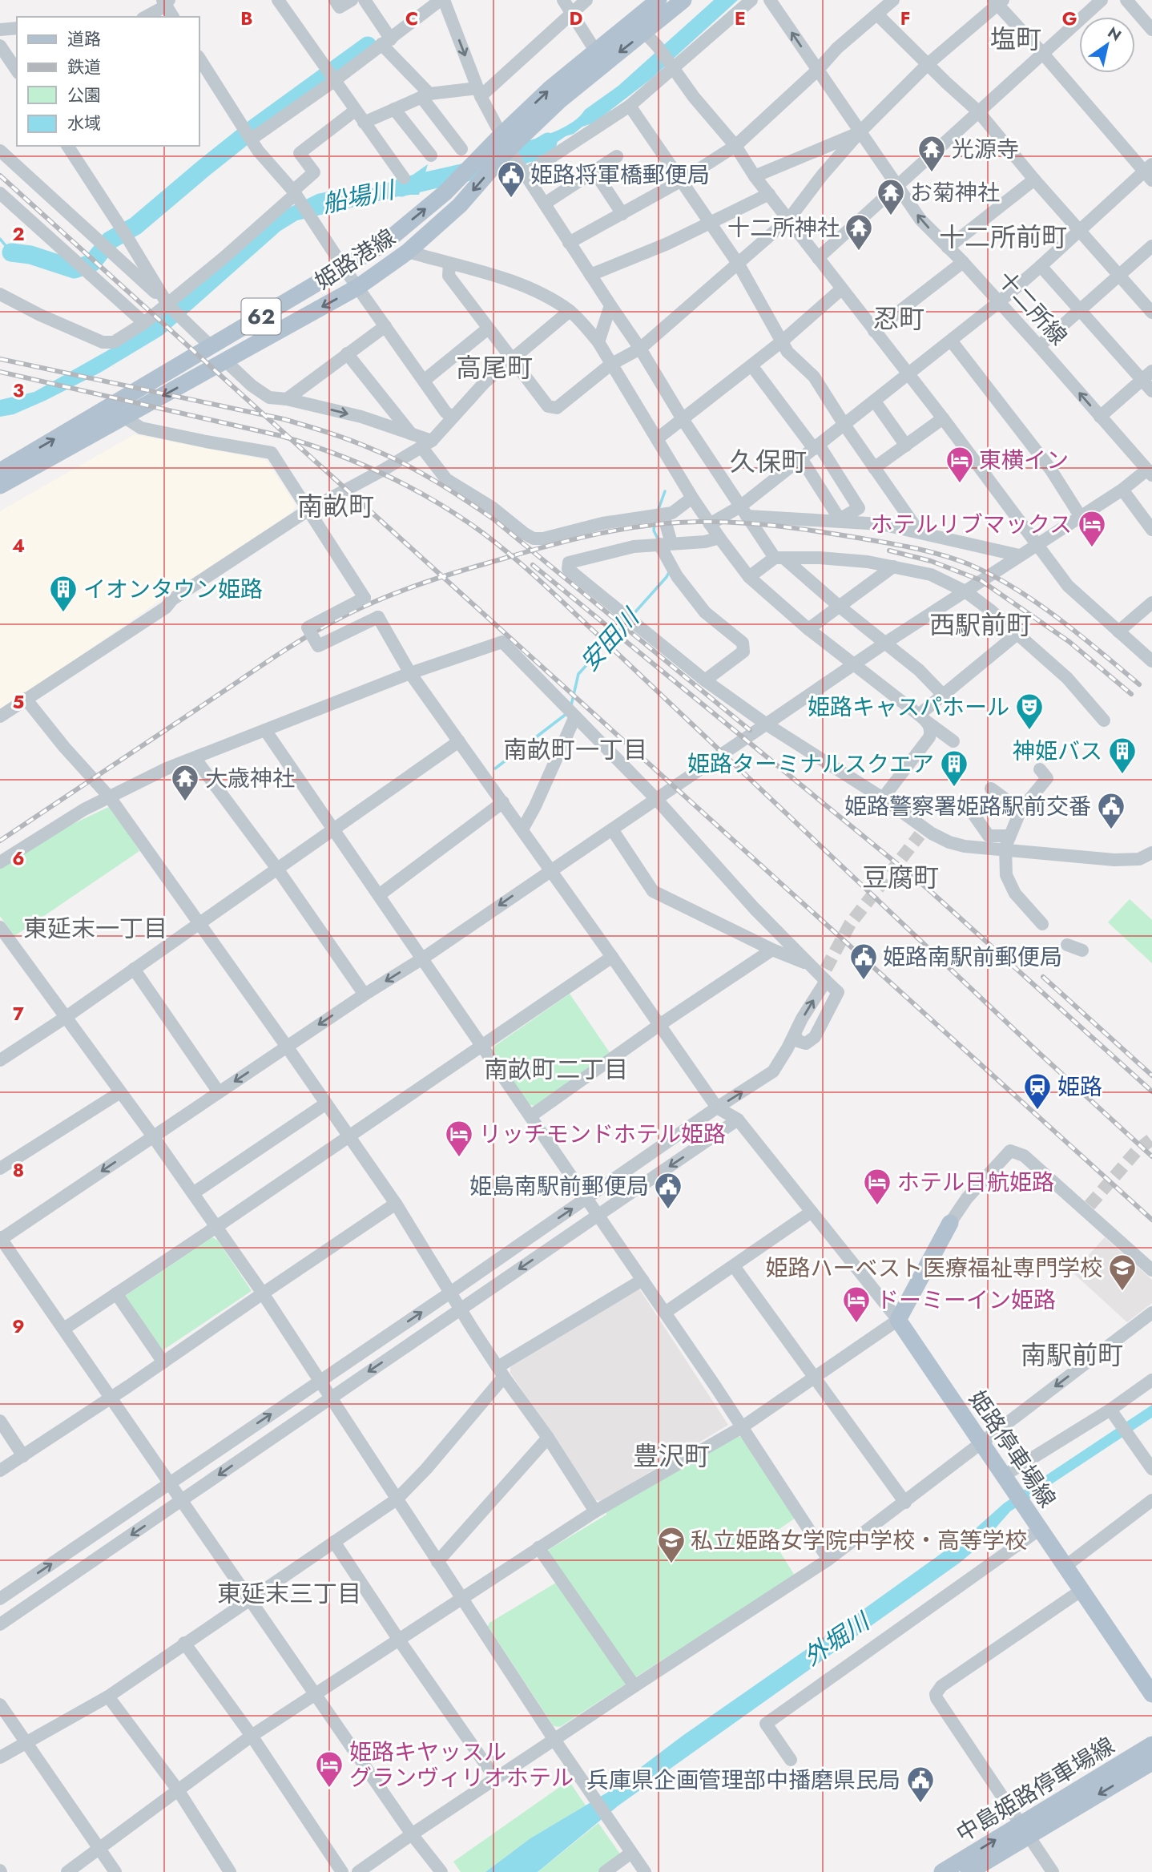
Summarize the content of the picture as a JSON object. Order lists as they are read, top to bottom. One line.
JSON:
{"streets":{"main road":["姫路港線","62","姫路停車場線","中島姫路停車場線"],"street":["十二所線"]},"districts":["塩町","十二所前町","忍町","高尾町","久保町","南畝町","西駅前町","南畝町一丁目","豆腐町","東延末一丁目","南畝町二丁目","南駅前町","豊沢町","東延末三丁目"],"water":["船場川","安田川","外堀川"],"places":{"temple":["光源寺","お菊神社","十二所神社","大歳神社"],"public building":["姫路将軍橋郵便局","姫路警察署姫路駅前交番","姫路南駅前郵便局","姫島南駅前郵便局","兵庫県企画管理部中播磨県民局"],"hotel":["東横イン","ホテルリブマックス","リッチモンドホテル姫路","ホテル日航姫路","ドーミーイン姫路","姫路キヤッスル グランヴィリオホテル"],"building":["イオンタウン姫路","神姫バス","姫路ターミナルスクエア"],"theatre":["姫路キャスパホール"],"station":["姫路"],"school or university":["姫路ハーベスト医療福祉専門学校","私立姫路女学院中学校・高等学校"]},"legend":["道路","鉄道","公園","水域"],"north":"top right","grid":{"columns":["B","C","D","E","F","G"],"rows":["2","3","4","5","6","7","8","9"]}}
